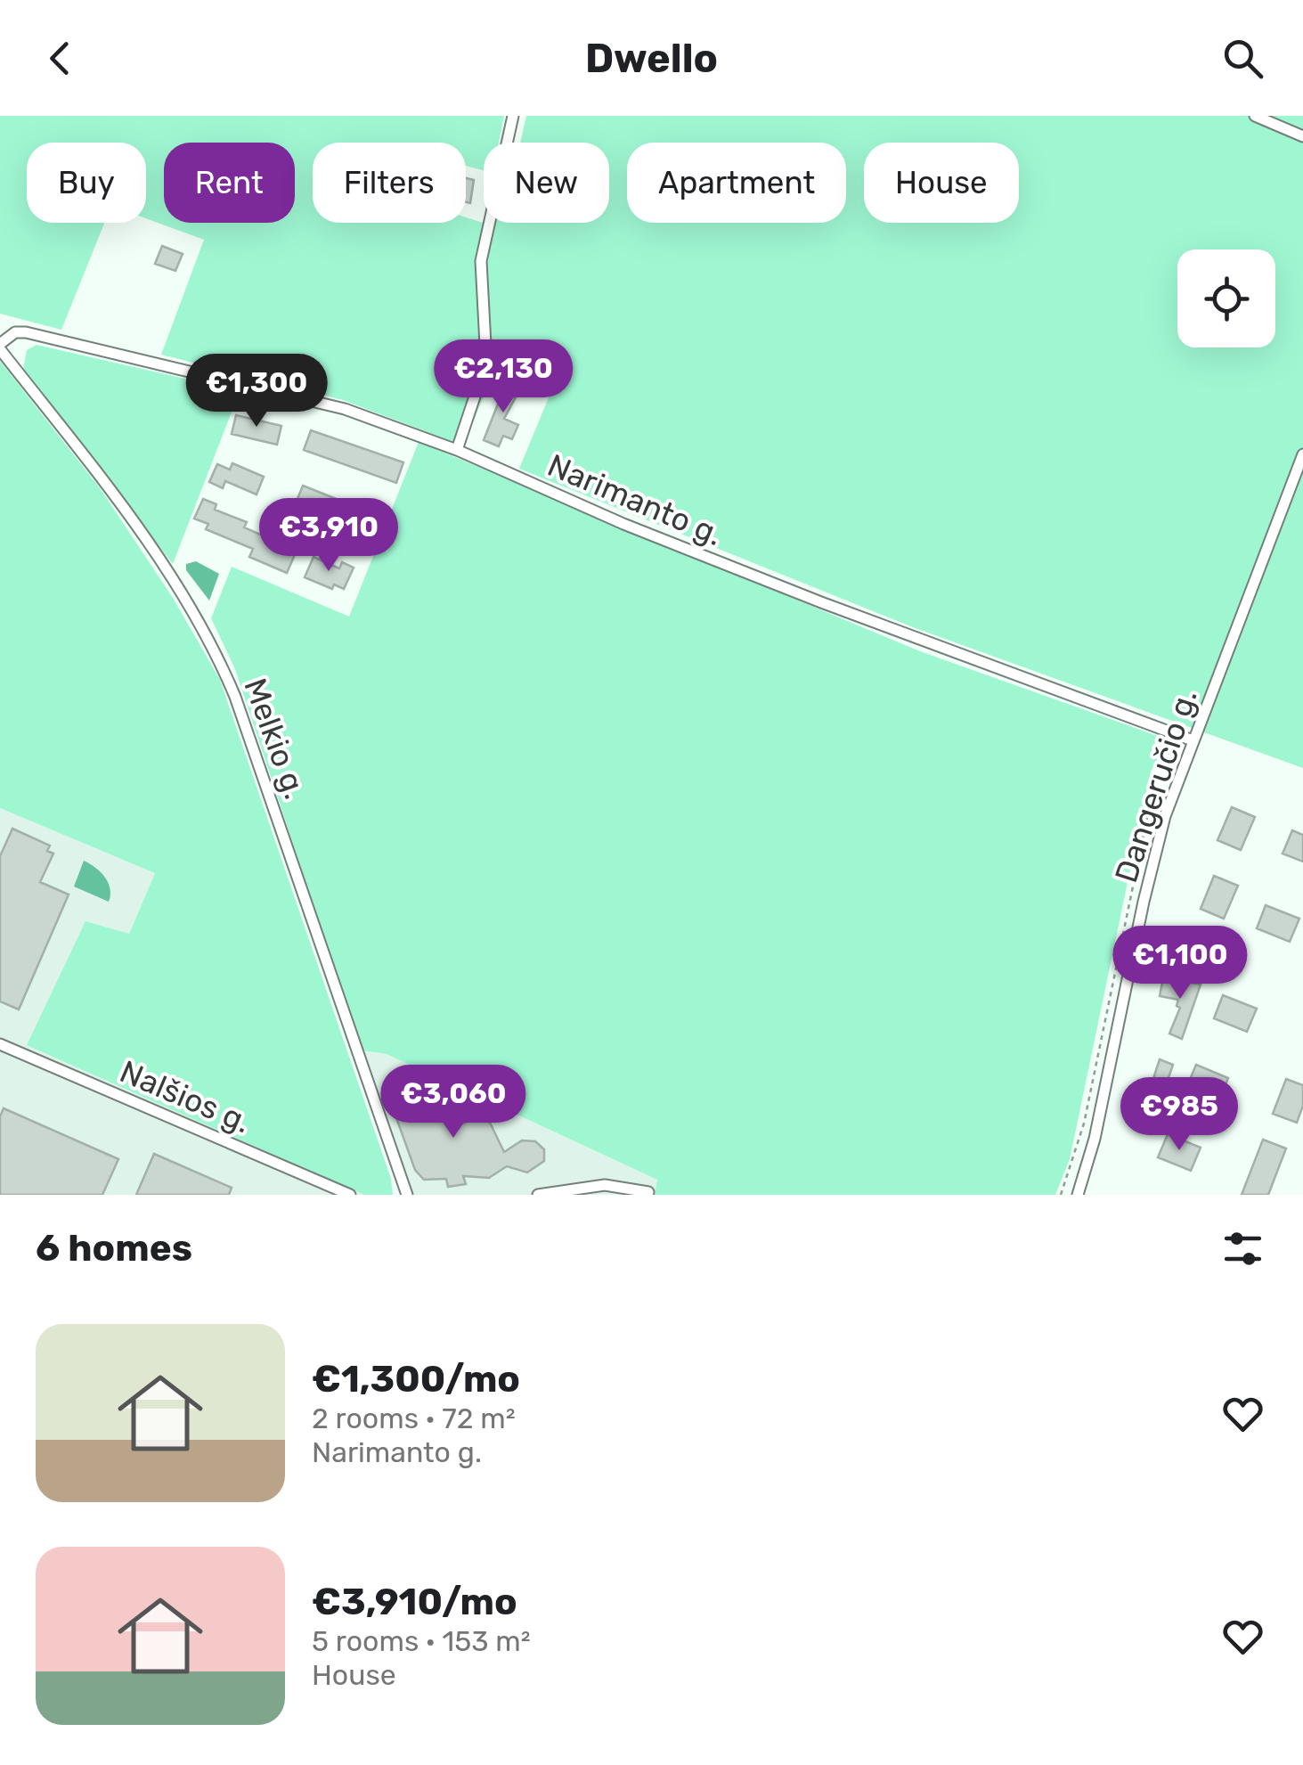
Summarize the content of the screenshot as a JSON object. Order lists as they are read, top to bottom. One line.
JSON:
{"streets":{"street":["Narimanto g.","Melkio g.","Dangeručio g.","Nalšios g."]},"crossings":[["Narimanto g.","Melkio g."],["Narimanto g.","Dangeručio g."]],"page":{"header":"Dwello","chip":["Buy","Rent","Filters","New","Apartment","House"],"price":["€2,130","€1,300","€3,910","€1,100","€3,060","€985"],"heading":"6 homes","list":[{"name":"€1,300/mo","note":"2 rooms · 72 m² · Narimanto g."},{"name":"€3,910/mo","note":"5 rooms · 153 m² · House"}]}}
